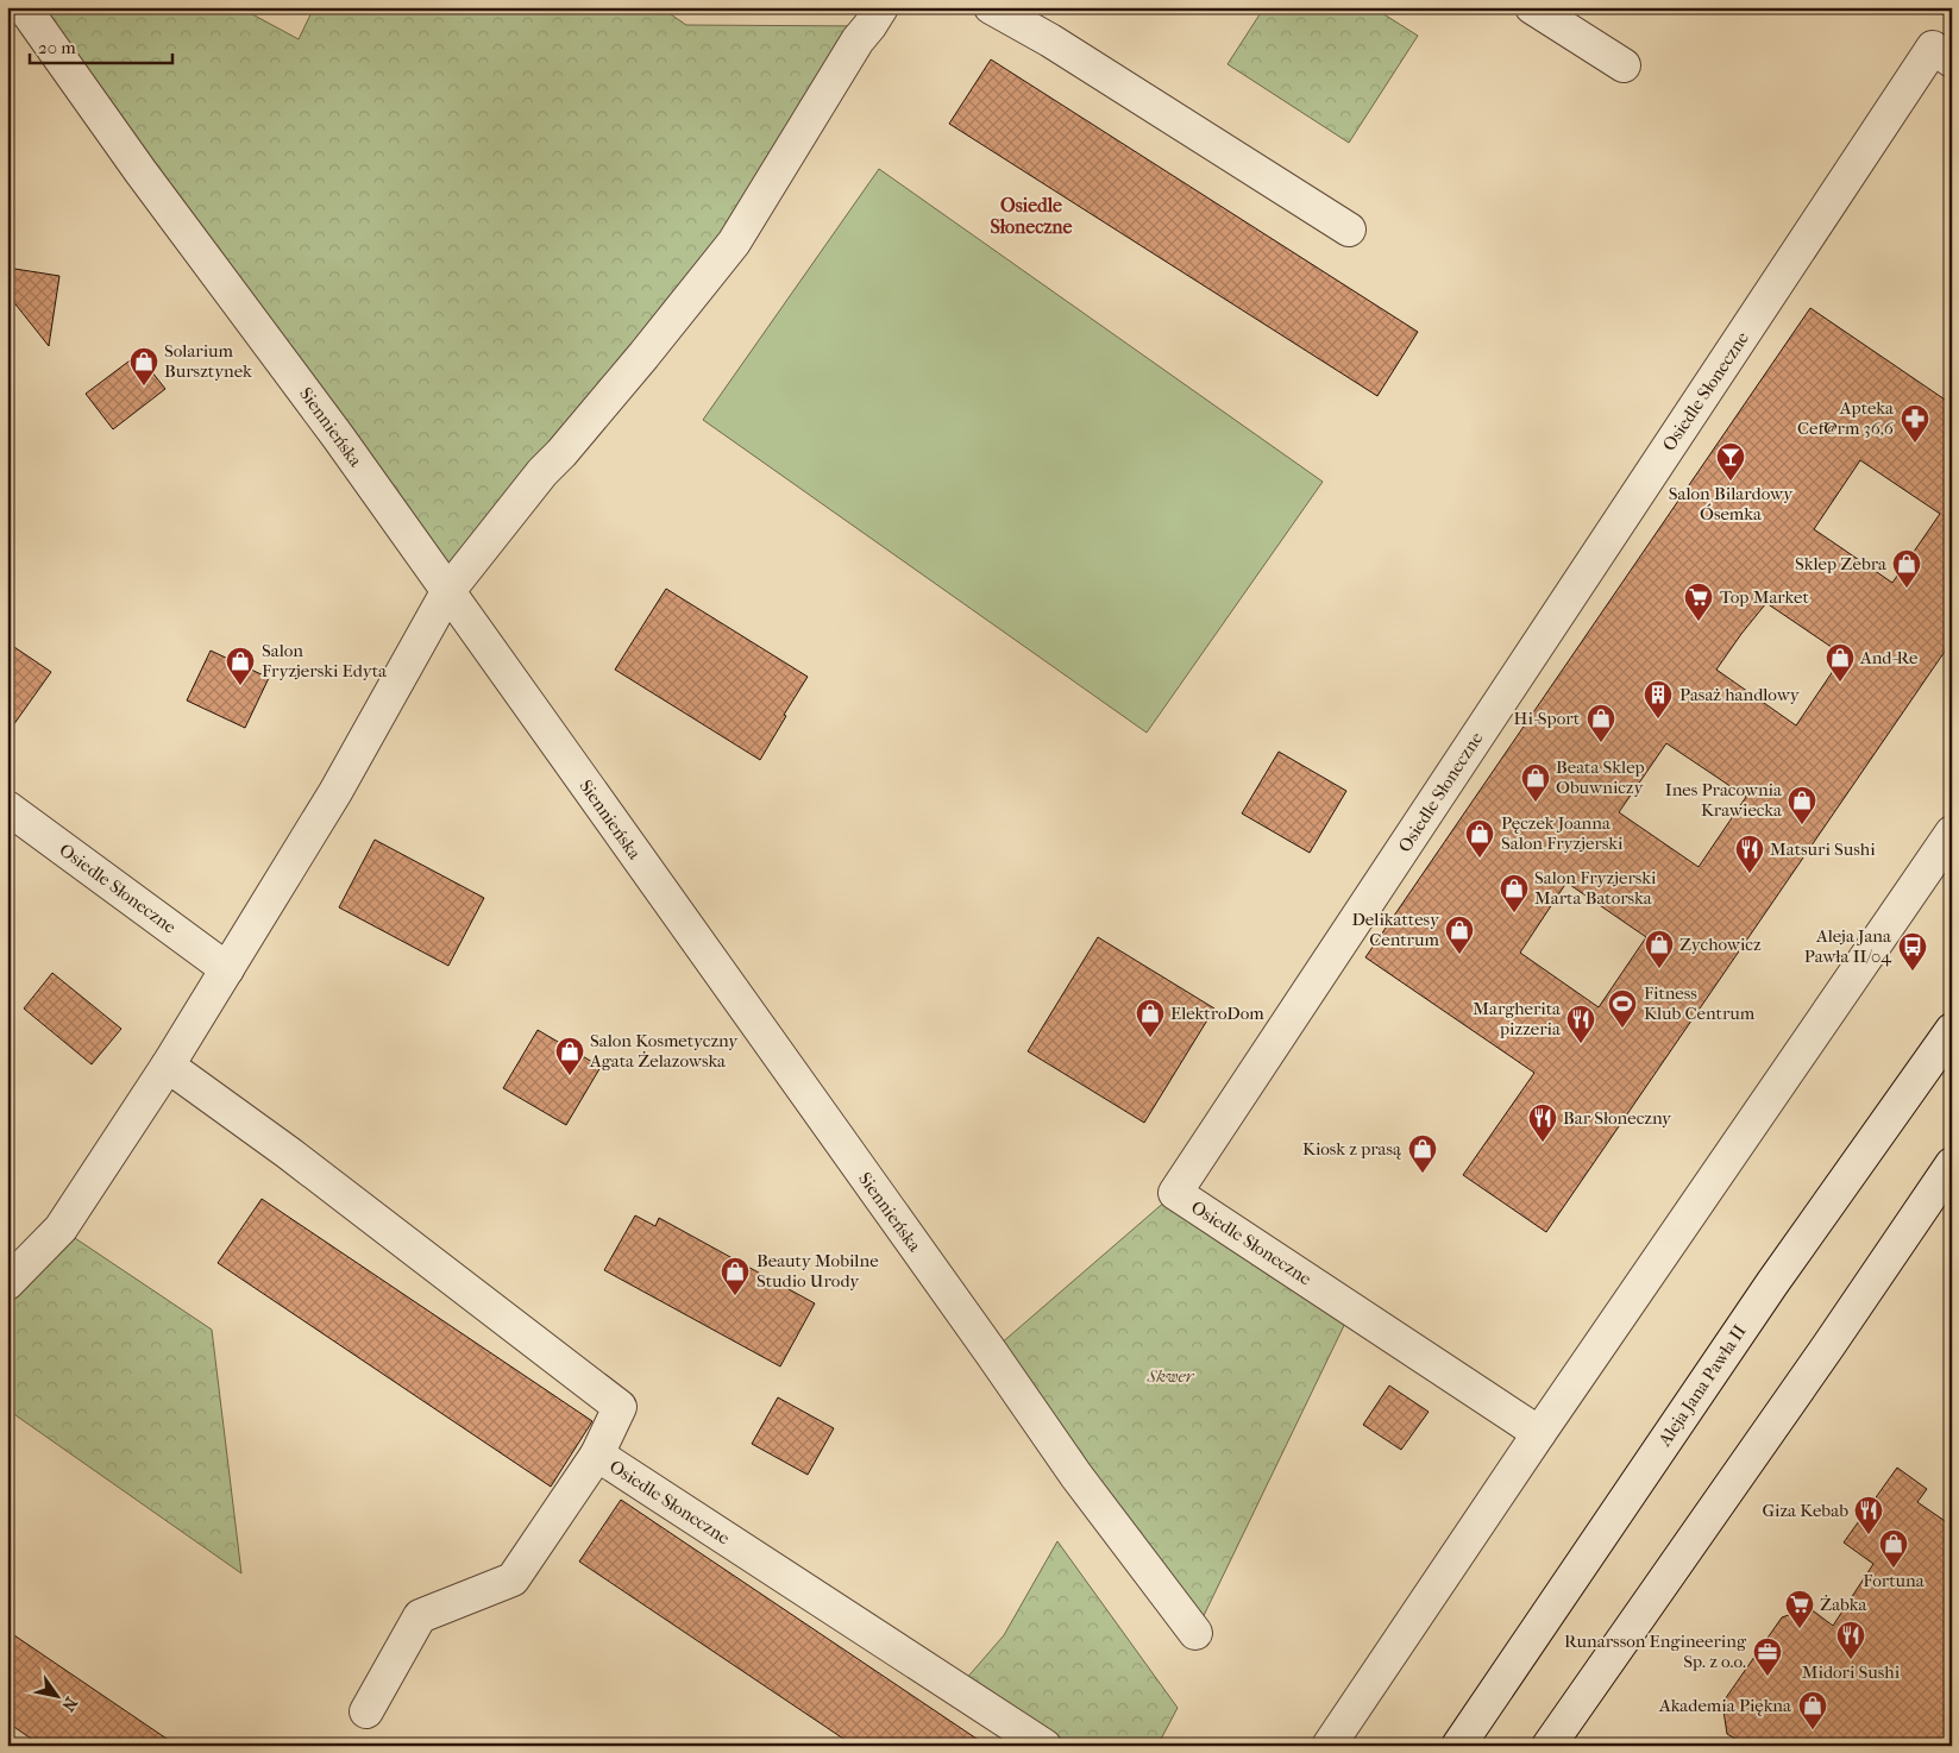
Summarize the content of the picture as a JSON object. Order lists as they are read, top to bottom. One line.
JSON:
{"streets":{"street":["Osiedle Słoneczne","Siennieńska","Aleja Jana Pawła II"]},"districts":["Osiedle Słoneczne"],"parks":["Skwer"],"places":{"shop":["Solarium Bursztynek","Sklep Zebra","And-Re","Salon Fryzjerski Edyta","Hi-Sport","Beata Sklep Obuwniczy","Ines Pracownia Krawiecka","Pęczek Joanna Salon Fryzjerski","Salon Fryzjerski Marta Batorska","Delikattesy Centrum","Zychowicz","ElektroDom","Salon Kosmetyczny Agata Żelazowska","Kiosk z prasą","Beauty Mobilne Studio Urody","Fortuna","Akademia Piękna"],"pharmacy":["Apteka Cef@rm 36,6"],"bar":["Salon Bilardowy Ósemka"],"supermarket":["Top Market","Żabka"],"building":["Pasaż handlowy"],"restaurant":["Matsuri Sushi","Margherita pizzeria","Bar Słoneczny","Giza Kebab","Midori Sushi"],"bus stop":["Aleja Jana Pawła II/04"],"sports":["Fitness Klub Centrum"],"office":["Runarsson Engineering Sp. z o.o."]},"scale_bar":"20 m","north":"bottom right"}
